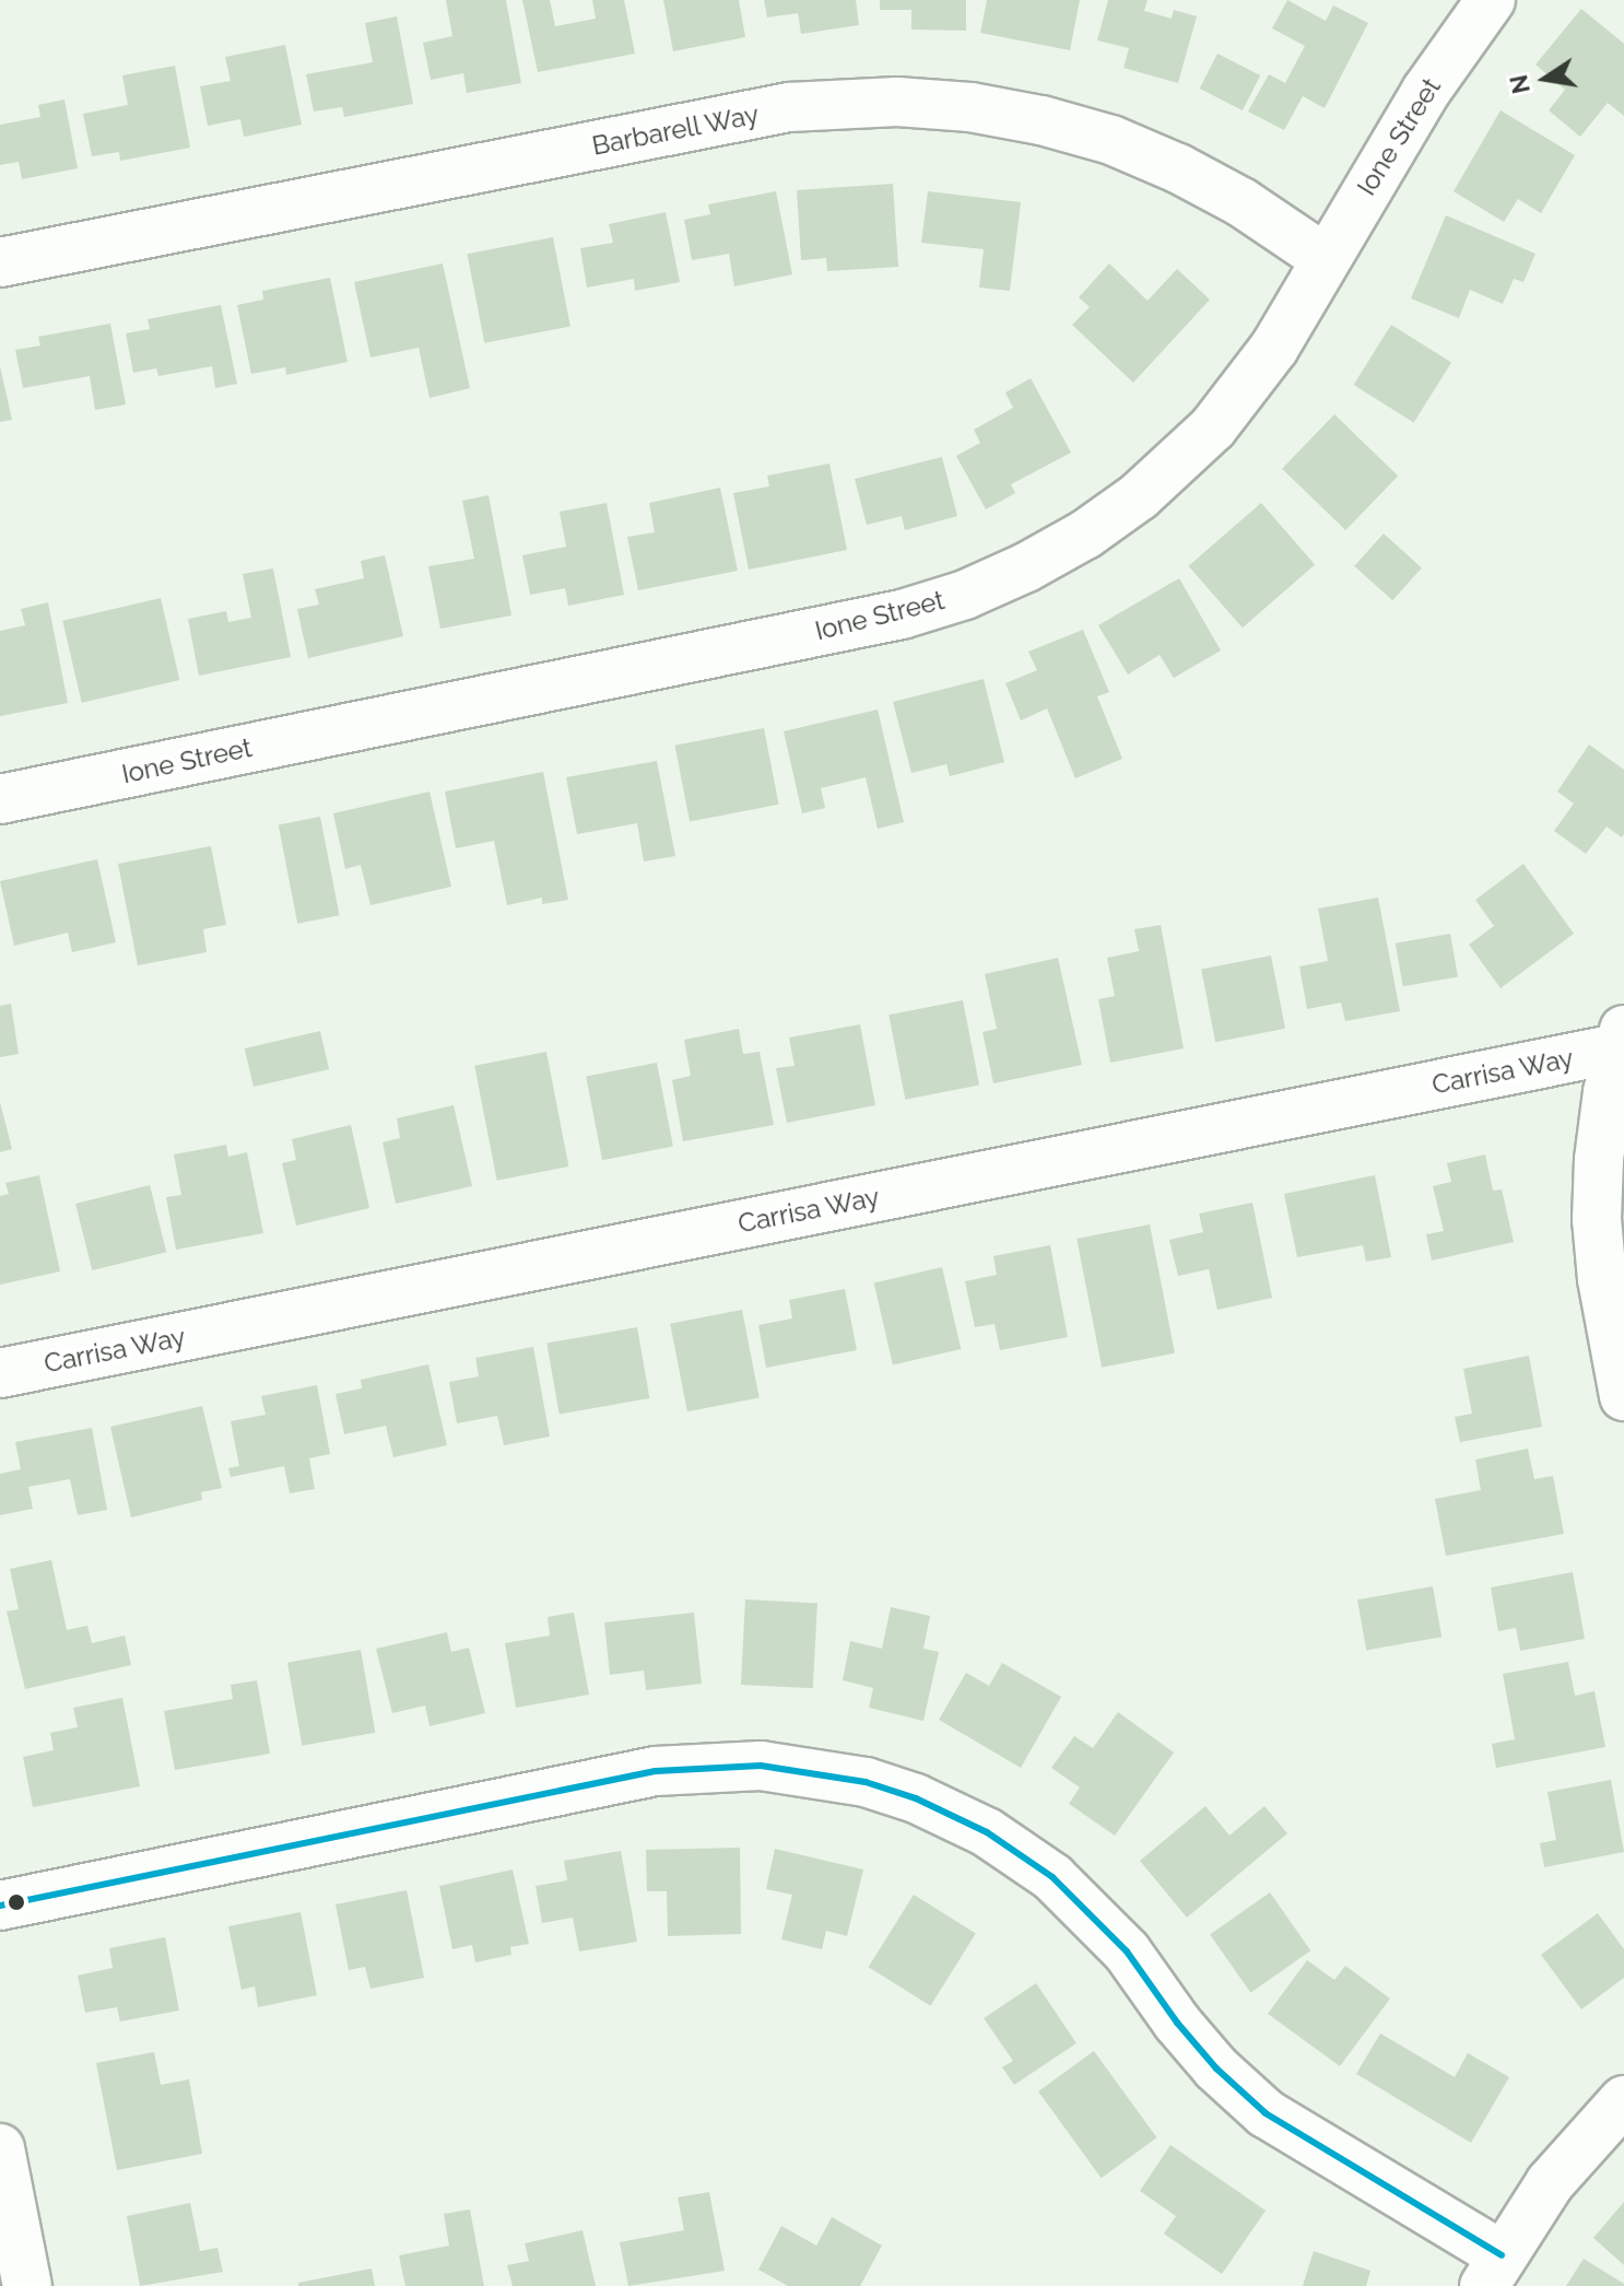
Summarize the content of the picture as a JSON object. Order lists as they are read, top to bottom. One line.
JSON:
{"streets":{"street":["Barbarell Way","Ione Street","Carrisa Way"]},"crossings":[["Barbarell Way","Ione Street"]],"north":"left"}
